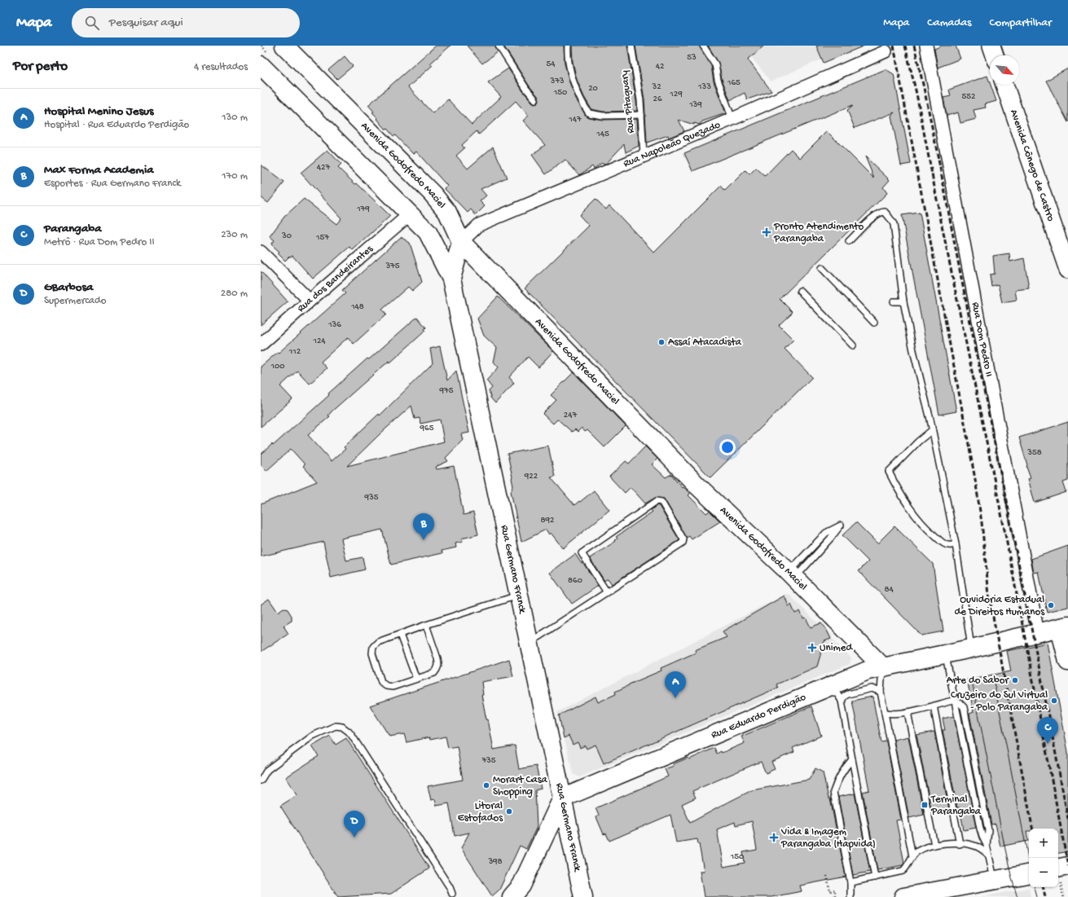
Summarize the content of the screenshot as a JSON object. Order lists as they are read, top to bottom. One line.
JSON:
{"streets":{"main road":["Avenida Godofredo Maciel","Avenida Cônego de Castro","Rua Germano Franck","Rua Eduardo Perdigão"],"street":["Rua Napoleão Quezado","Rua dos Bandeirantes","Rua Dom Pedro II"],"lane":["Rua Pitaguary"]},"crossings":[["Rua Pitaguary","Rua Napoleão Quezado"],["Rua Napoleão Quezado","Avenida Godofredo Maciel"],["Rua Napoleão Quezado","Rua Germano Franck"],["Avenida Godofredo Maciel","Rua Germano Franck"],["Avenida Godofredo Maciel","Rua Eduardo Perdigão"],["Rua Dom Pedro II","Rua Eduardo Perdigão"],["Rua Germano Franck","Rua Eduardo Perdigão"]],"places":{"health":["Pronto Atendimento Parangaba","Unimed","Vida & Imagem Parangaba (Hapvida)"],"other":["Assaí Atacadista","Ouvidoria Estadual de Direitos Humanos","Arte do Sabor","Cruzeiro do Sul Virtual - Polo Parangaba","Morart Casa Shopping","Litoral Estofados"],"transit":["Terminal Parangaba"]},"house_numbers":["53","54","42","373","165","32","133","20","150","129","552","26","139","147","145","427","179","30","157","375","148","136","124","112","100","975","247","965","358","922","935","892","860","84","735","150","398"],"north":"bottom right","page":{"header":"Mapa","search":"Pesquisar aqui","nav":["Mapa","Camadas","Compartilhar"],"heading":["Por perto","4 resultados"],"list":[{"mark":"A","name":"Hospital Menino Jesus","note":"Hospital · Rua Eduardo Perdigão","value":"130 m"},{"mark":"B","name":"Max Forma Academia","note":"Esportes · Rua Germano Franck","value":"170 m"},{"mark":"C","name":"Parangaba","note":"Metrô · Rua Dom Pedro II","value":"230 m"},{"mark":"D","name":"GBarbosa","note":"Supermercado","value":"280 m"}],"pins":["B","A","C","D"],"map_buttons":["+","−"]}}
